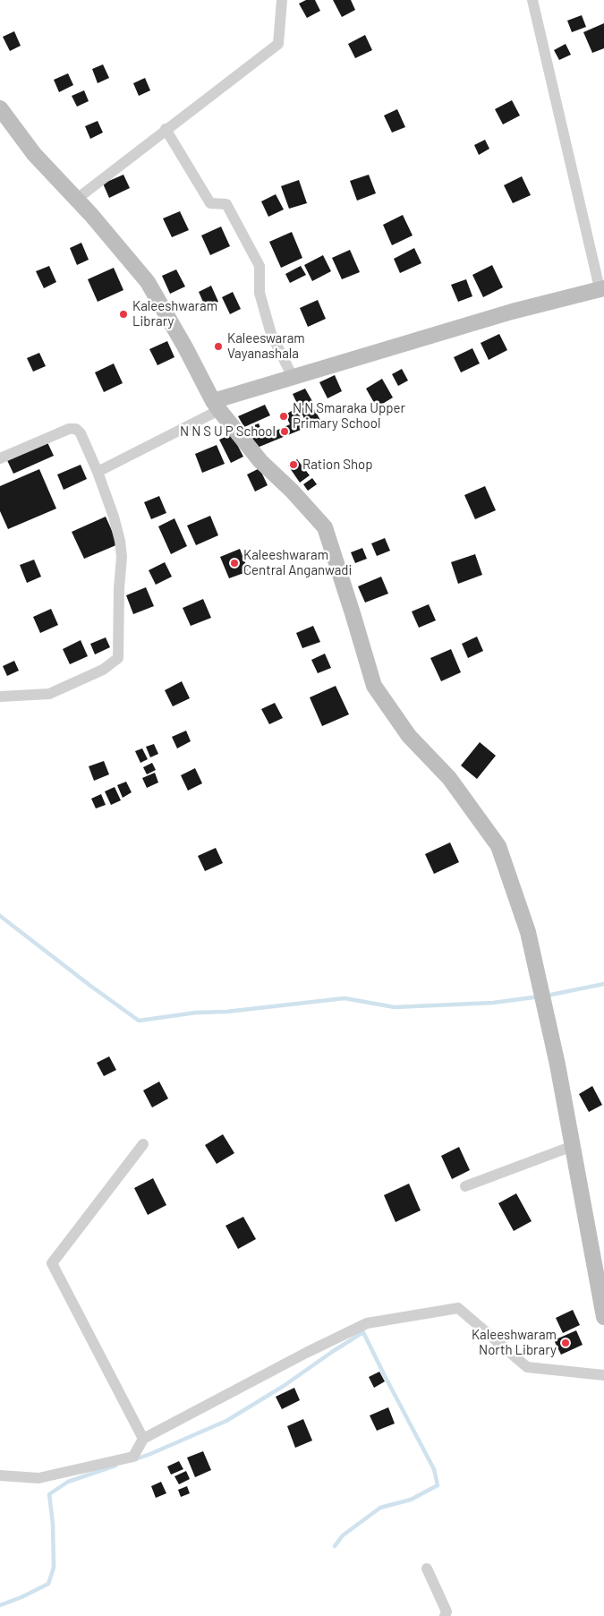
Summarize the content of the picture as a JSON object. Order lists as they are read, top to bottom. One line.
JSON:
{"places":["Kaleeshwaram Library","Kaleeswaram Vayanashala","N N Smaraka Upper Primary School","N N S U P School","Ration Shop","Kaleeshwaram Central Anganwadi","Kaleeshwaram North Library"]}
